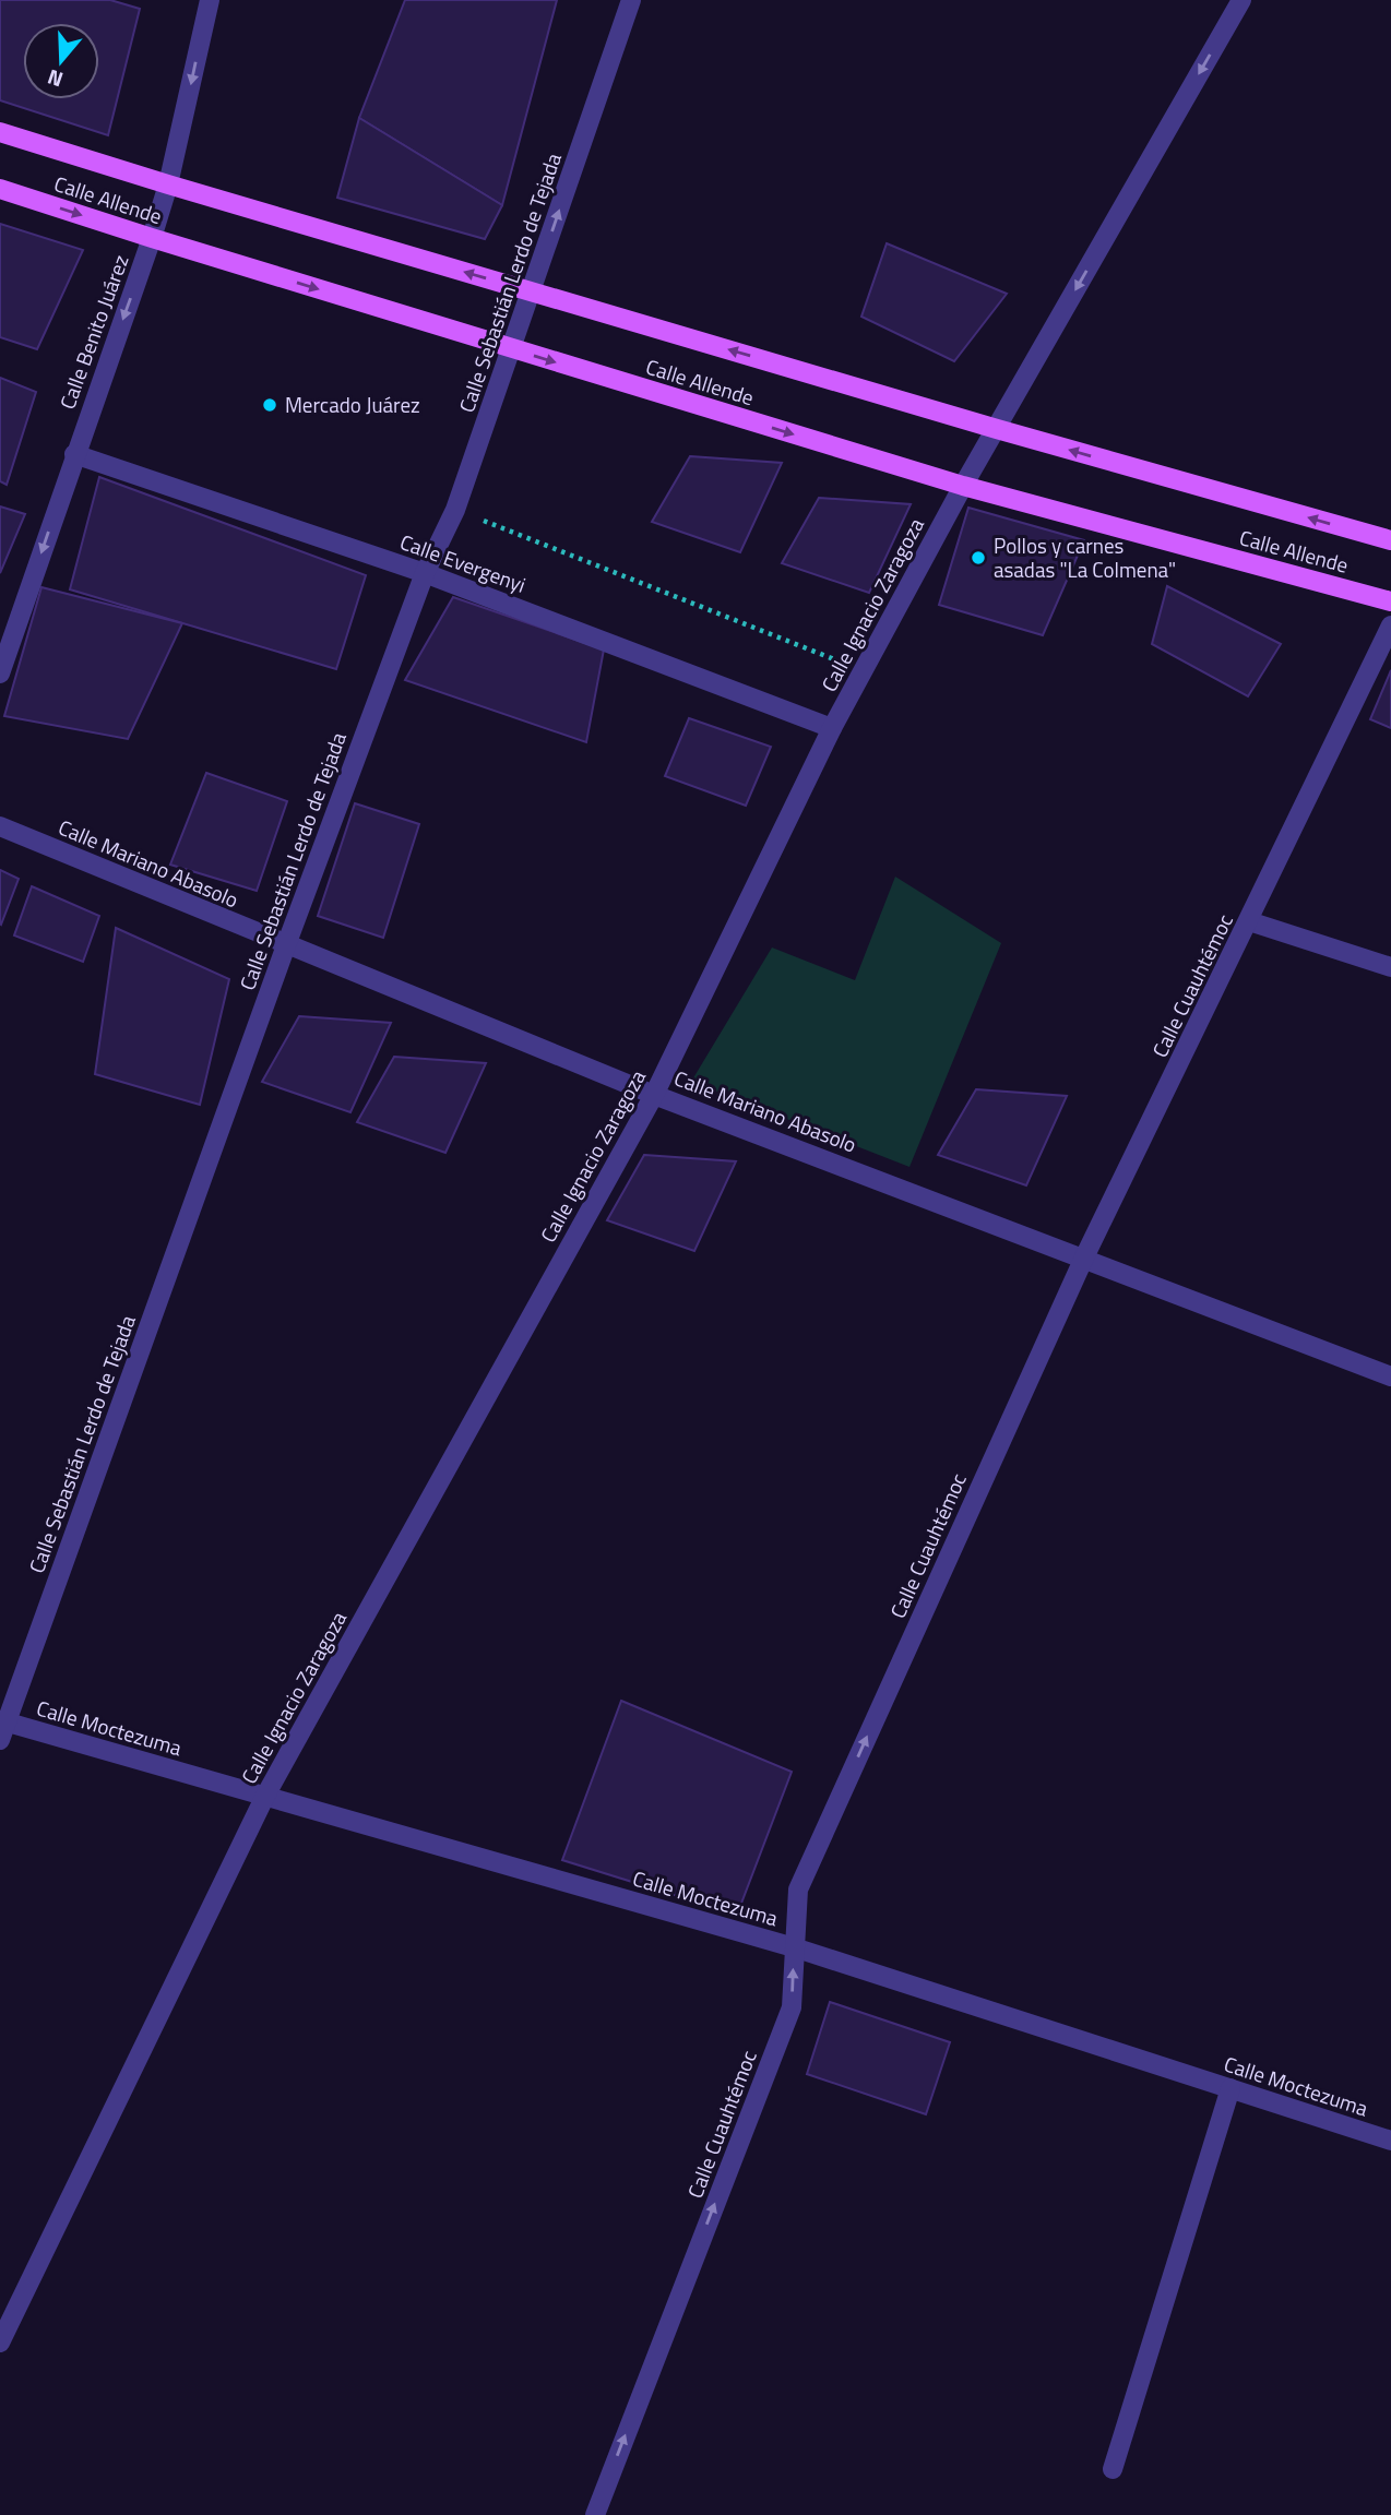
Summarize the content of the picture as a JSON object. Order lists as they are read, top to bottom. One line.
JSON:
{"streets":{"main road":["Calle Allende"],"street":["Calle Sebastián Lerdo de Tejada","Calle Benito Juárez","Calle Evergenyi","Calle Ignacio Zaragoza","Calle Mariano Abasolo","Calle Cuauhtémoc","Calle Moctezuma"]},"crossings":[["Calle Allende","Calle Sebastián Lerdo de Tejada"],["Calle Allende","Calle Benito Juárez"],["Calle Allende","Calle Ignacio Zaragoza"],["Calle Sebastián Lerdo de Tejada","Calle Evergenyi"],["Calle Sebastián Lerdo de Tejada","Calle Mariano Abasolo"],["Calle Sebastián Lerdo de Tejada","Calle Moctezuma"],["Calle Benito Juárez","Calle Evergenyi"],["Calle Evergenyi","Calle Ignacio Zaragoza"],["Calle Ignacio Zaragoza","Calle Mariano Abasolo"],["Calle Ignacio Zaragoza","Calle Moctezuma"],["Calle Mariano Abasolo","Calle Cuauhtémoc"],["Calle Cuauhtémoc","Calle Moctezuma"]],"one_way":["Calle Benito Juárez","Calle Cuauhtémoc"],"places":["Mercado Juárez","Pollos y carnes asadas \"La Colmena\""],"north":"bottom"}
